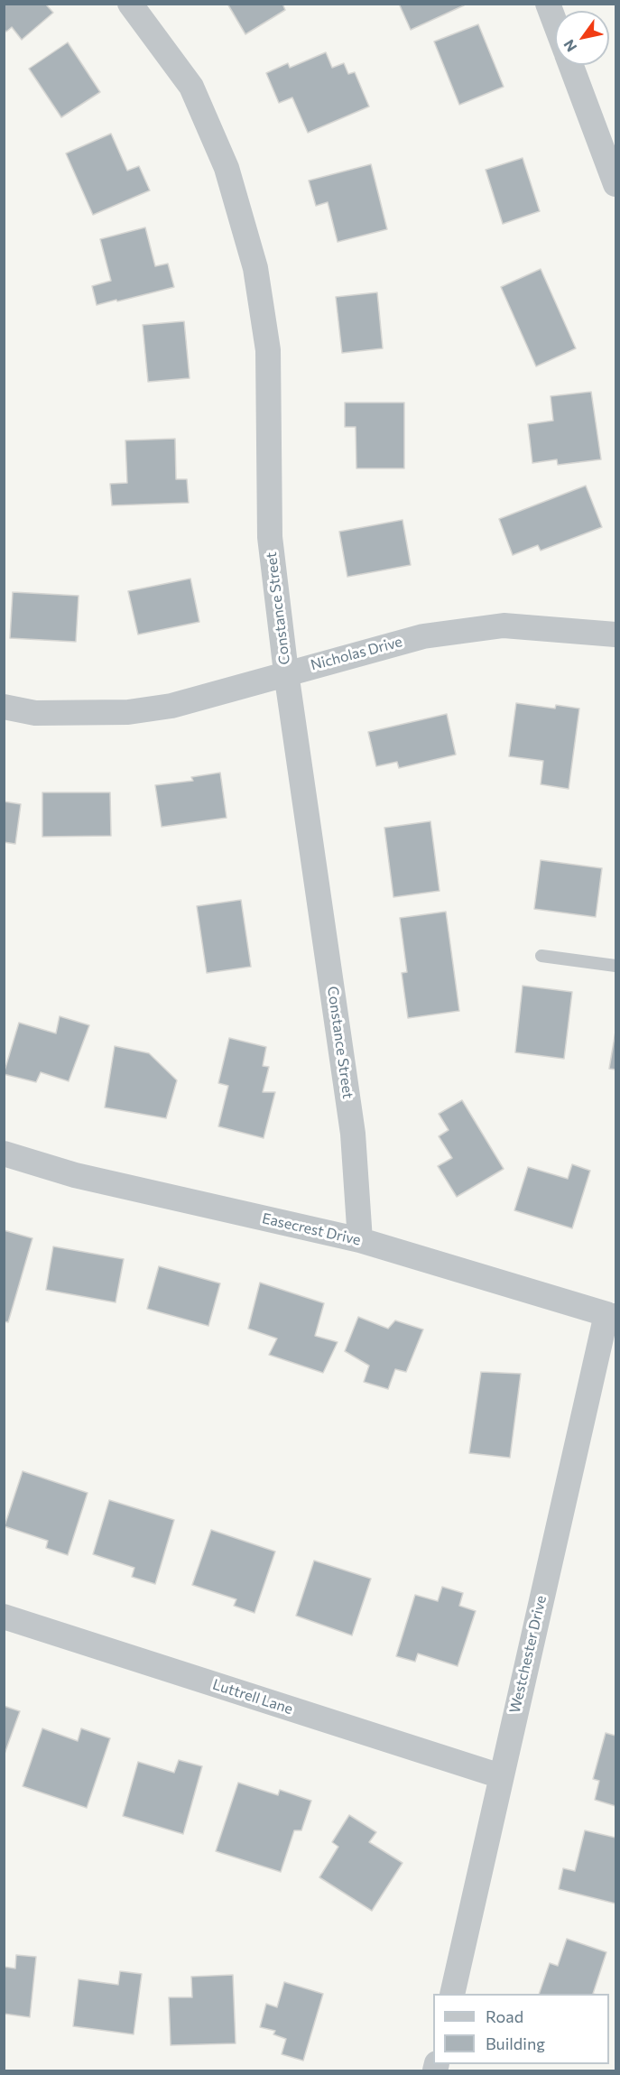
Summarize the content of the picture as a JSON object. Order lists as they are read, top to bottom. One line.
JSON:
{"streets":{"street":["Constance Street","Nicholas Drive","Easecrest Drive","Westchester Drive","Luttrell Lane"]},"crossings":[["Constance Street","Nicholas Drive"],["Constance Street","Easecrest Drive"],["Easecrest Drive","Westchester Drive"],["Westchester Drive","Luttrell Lane"]],"legend":["Road","Building"],"north":"bottom left"}
